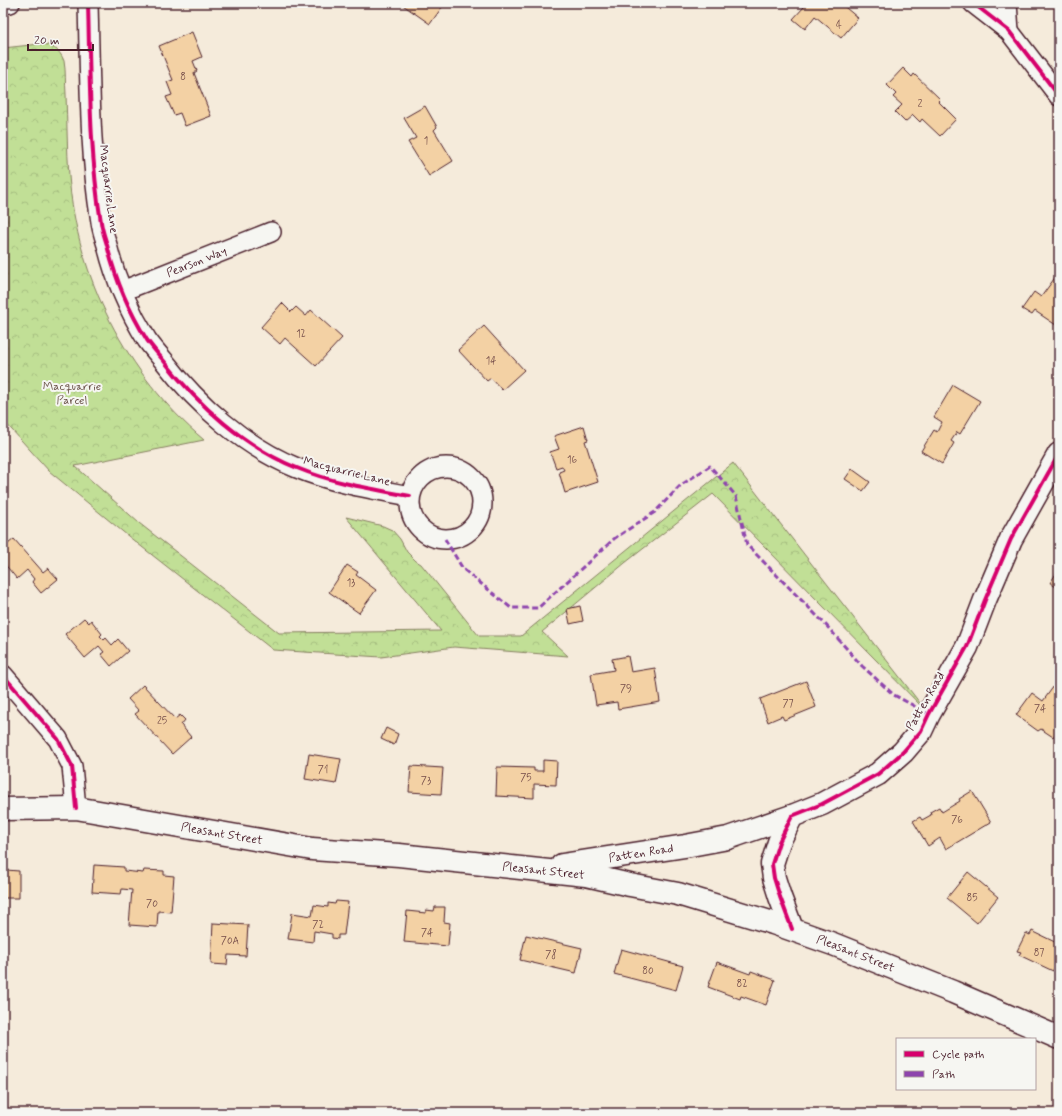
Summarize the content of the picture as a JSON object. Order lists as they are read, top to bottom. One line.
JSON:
{"streets":{"main road":["Patten Road","Pleasant Street"],"street":["Macquarrie Lane","Pearson Way"]},"crossings":[["Macquarrie Lane","Pearson Way"],["Patten Road","Pleasant Street"]],"parks":["Macquarrie Parcel"],"house_numbers":["4","8","2","1","12","14","16","13","79","77","74","25","71","75","73","76","85","70","72","74","70A","87","78","80","82"],"legend":["Cycle path","Path"],"scale_bar":"20 m"}
